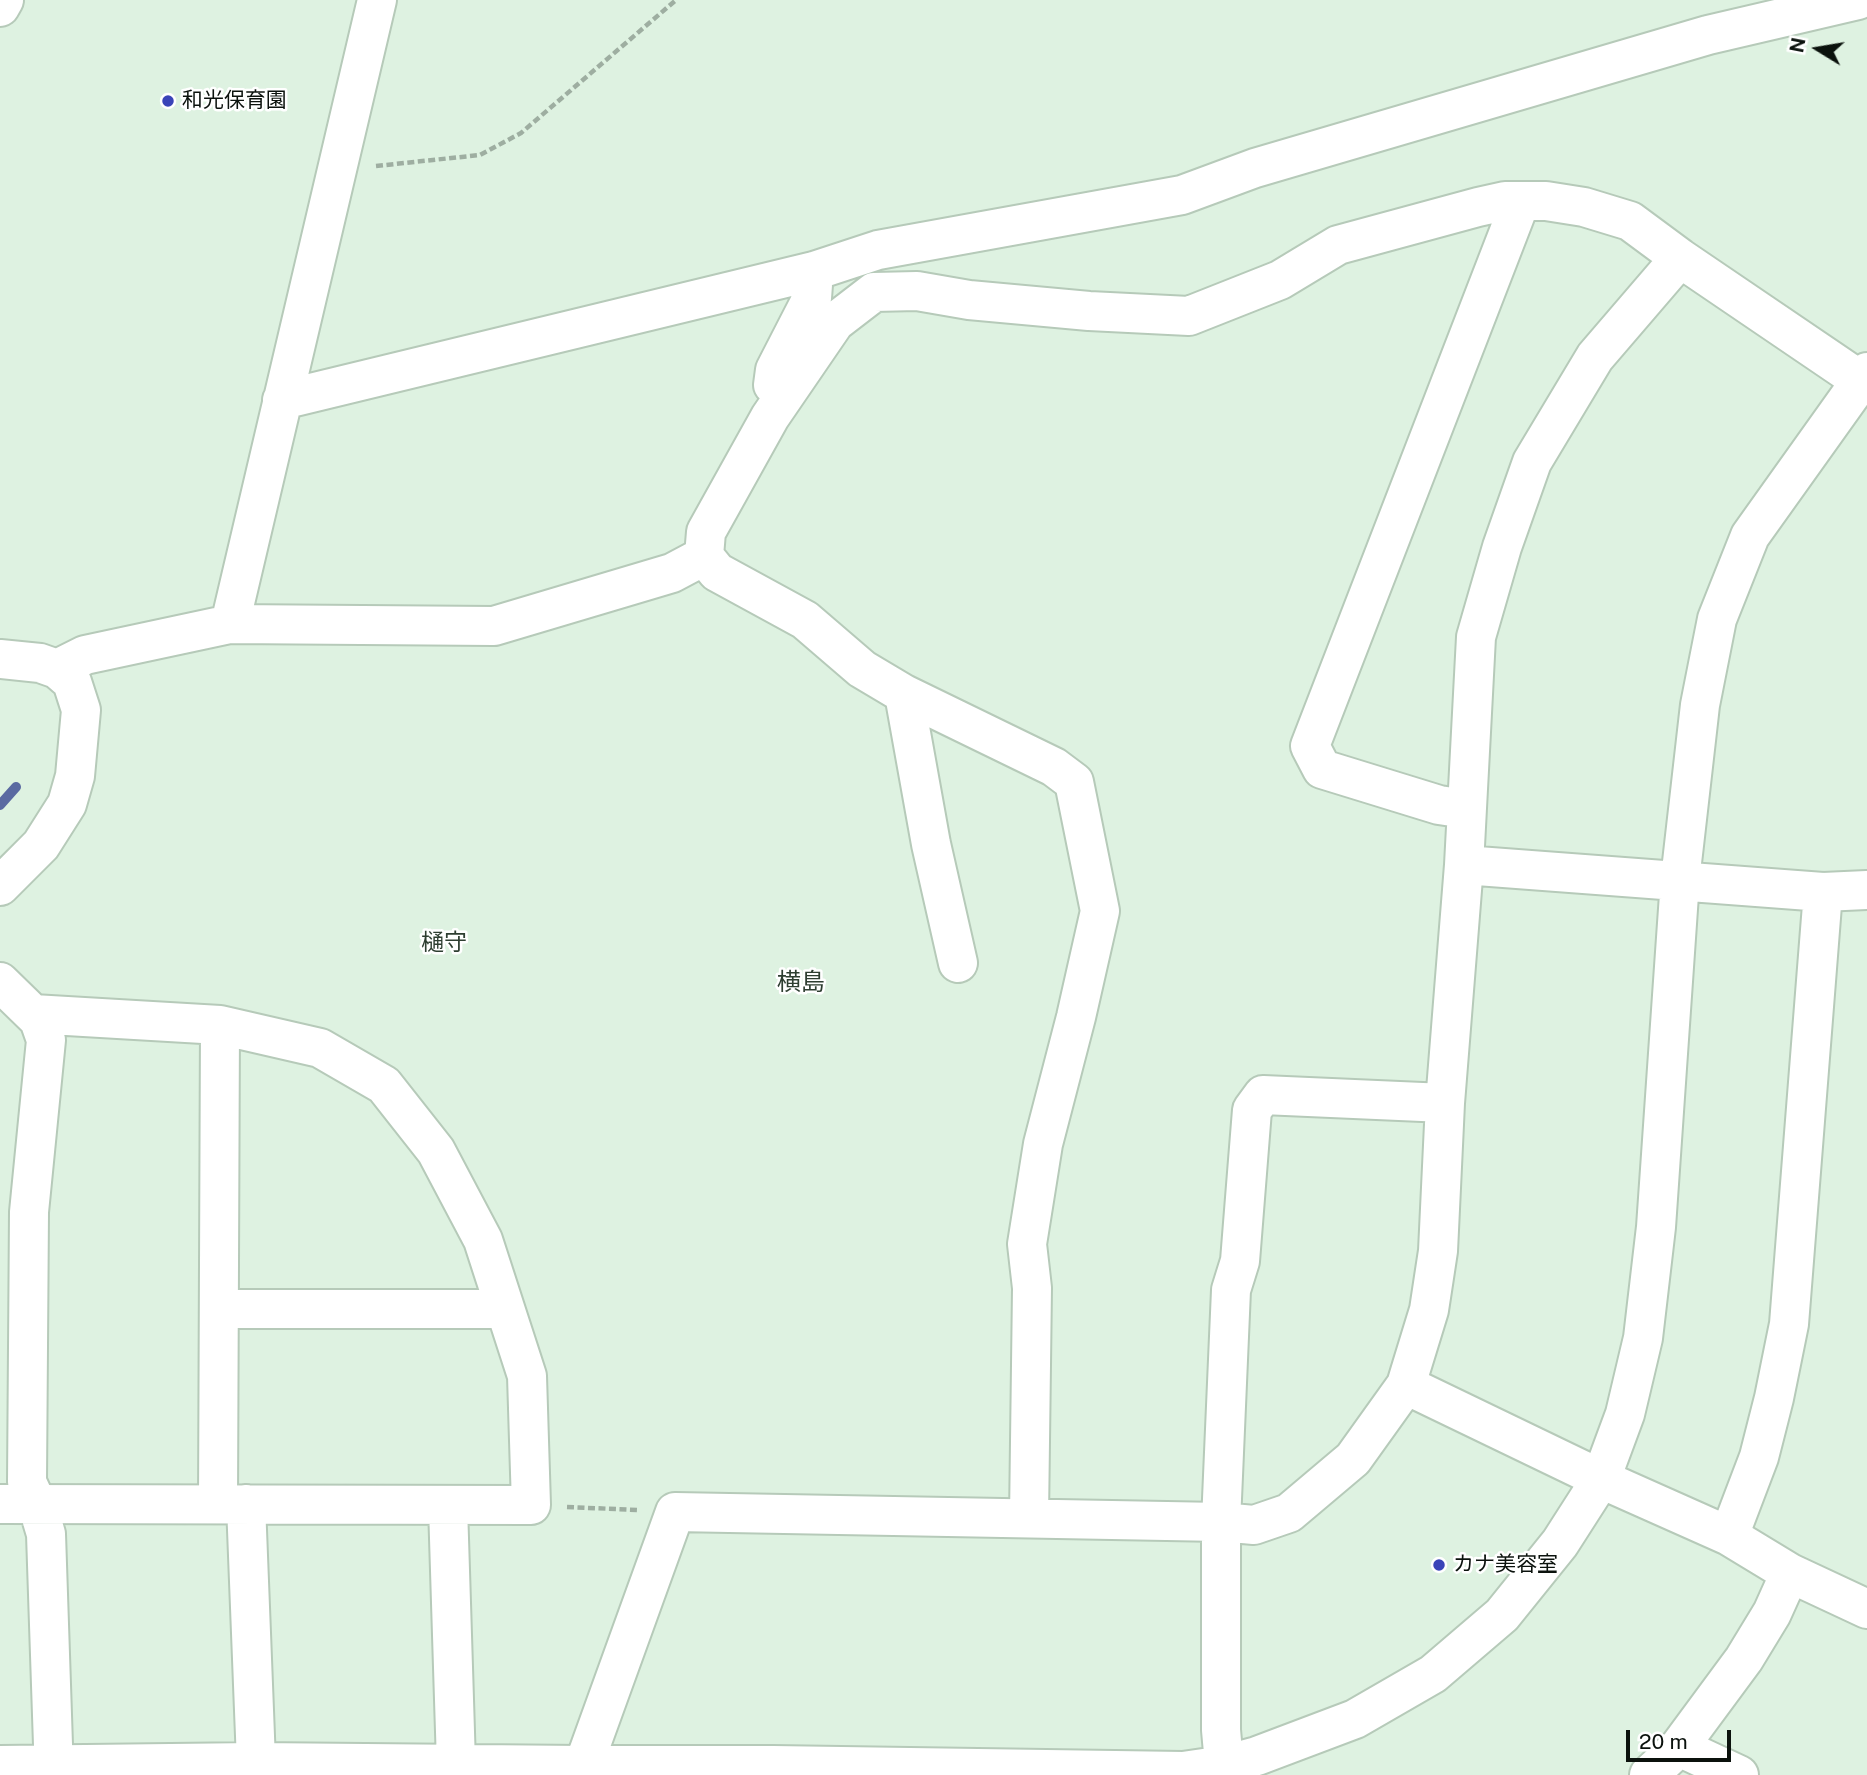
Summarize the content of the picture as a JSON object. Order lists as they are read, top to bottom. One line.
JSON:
{"districts":["樋守","横島"],"places":["和光保育園","カナ美容室"],"scale_bar":"20 m","north":"left"}
